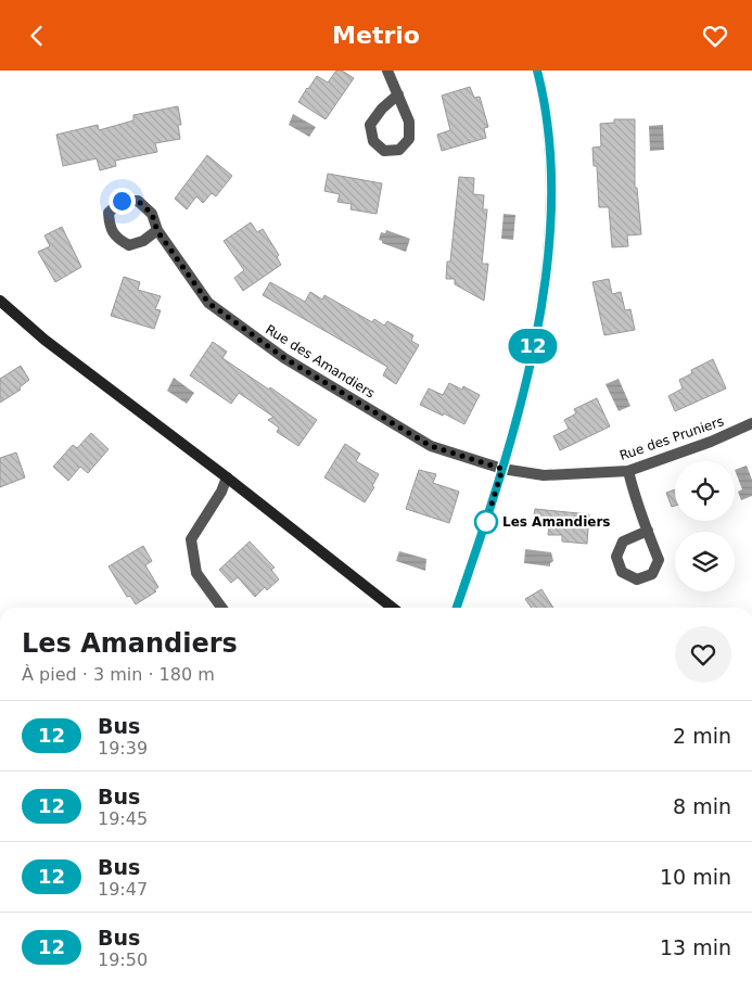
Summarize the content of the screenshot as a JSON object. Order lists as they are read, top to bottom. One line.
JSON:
{"streets":{"street":["Rue des Amandiers","Rue des Pruniers"]},"crossings":[["Rue des Amandiers","Rue des Pruniers"]],"places":["Les Amandiers"],"lines":["bus line 12"],"page":{"header":"Metrio","on_map":"12","heading":["Les Amandiers","À pied · 3 min · 180 m"],"list":[{"mark":"12","name":"Bus","note":"19:39","value":"2 min"},{"mark":"12","name":"Bus","note":"19:45","value":"8 min"},{"mark":"12","name":"Bus","note":"19:47","value":"10 min"},{"mark":"12","name":"Bus","note":"19:50","value":"13 min"}]}}
